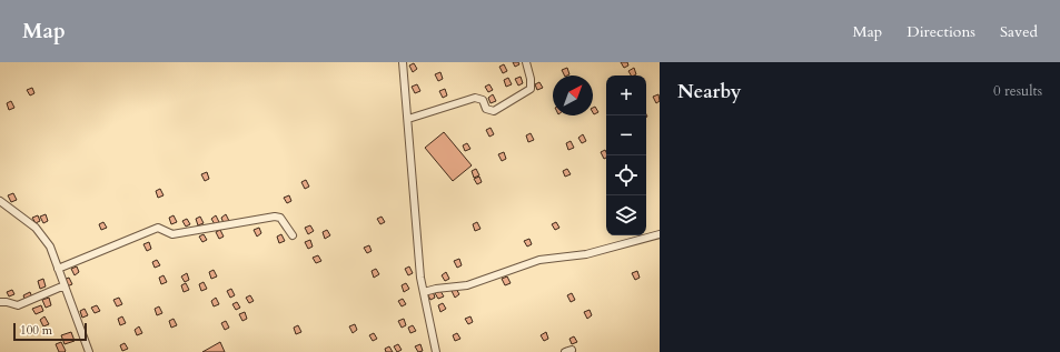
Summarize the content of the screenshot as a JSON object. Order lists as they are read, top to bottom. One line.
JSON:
{"scale_bar":"100 m","north":"top right","page":{"header":"Map","nav":["Map","Directions","Saved"],"heading":["Nearby","0 results"],"map_buttons":["+","−"],"scale":"100 m"}}
